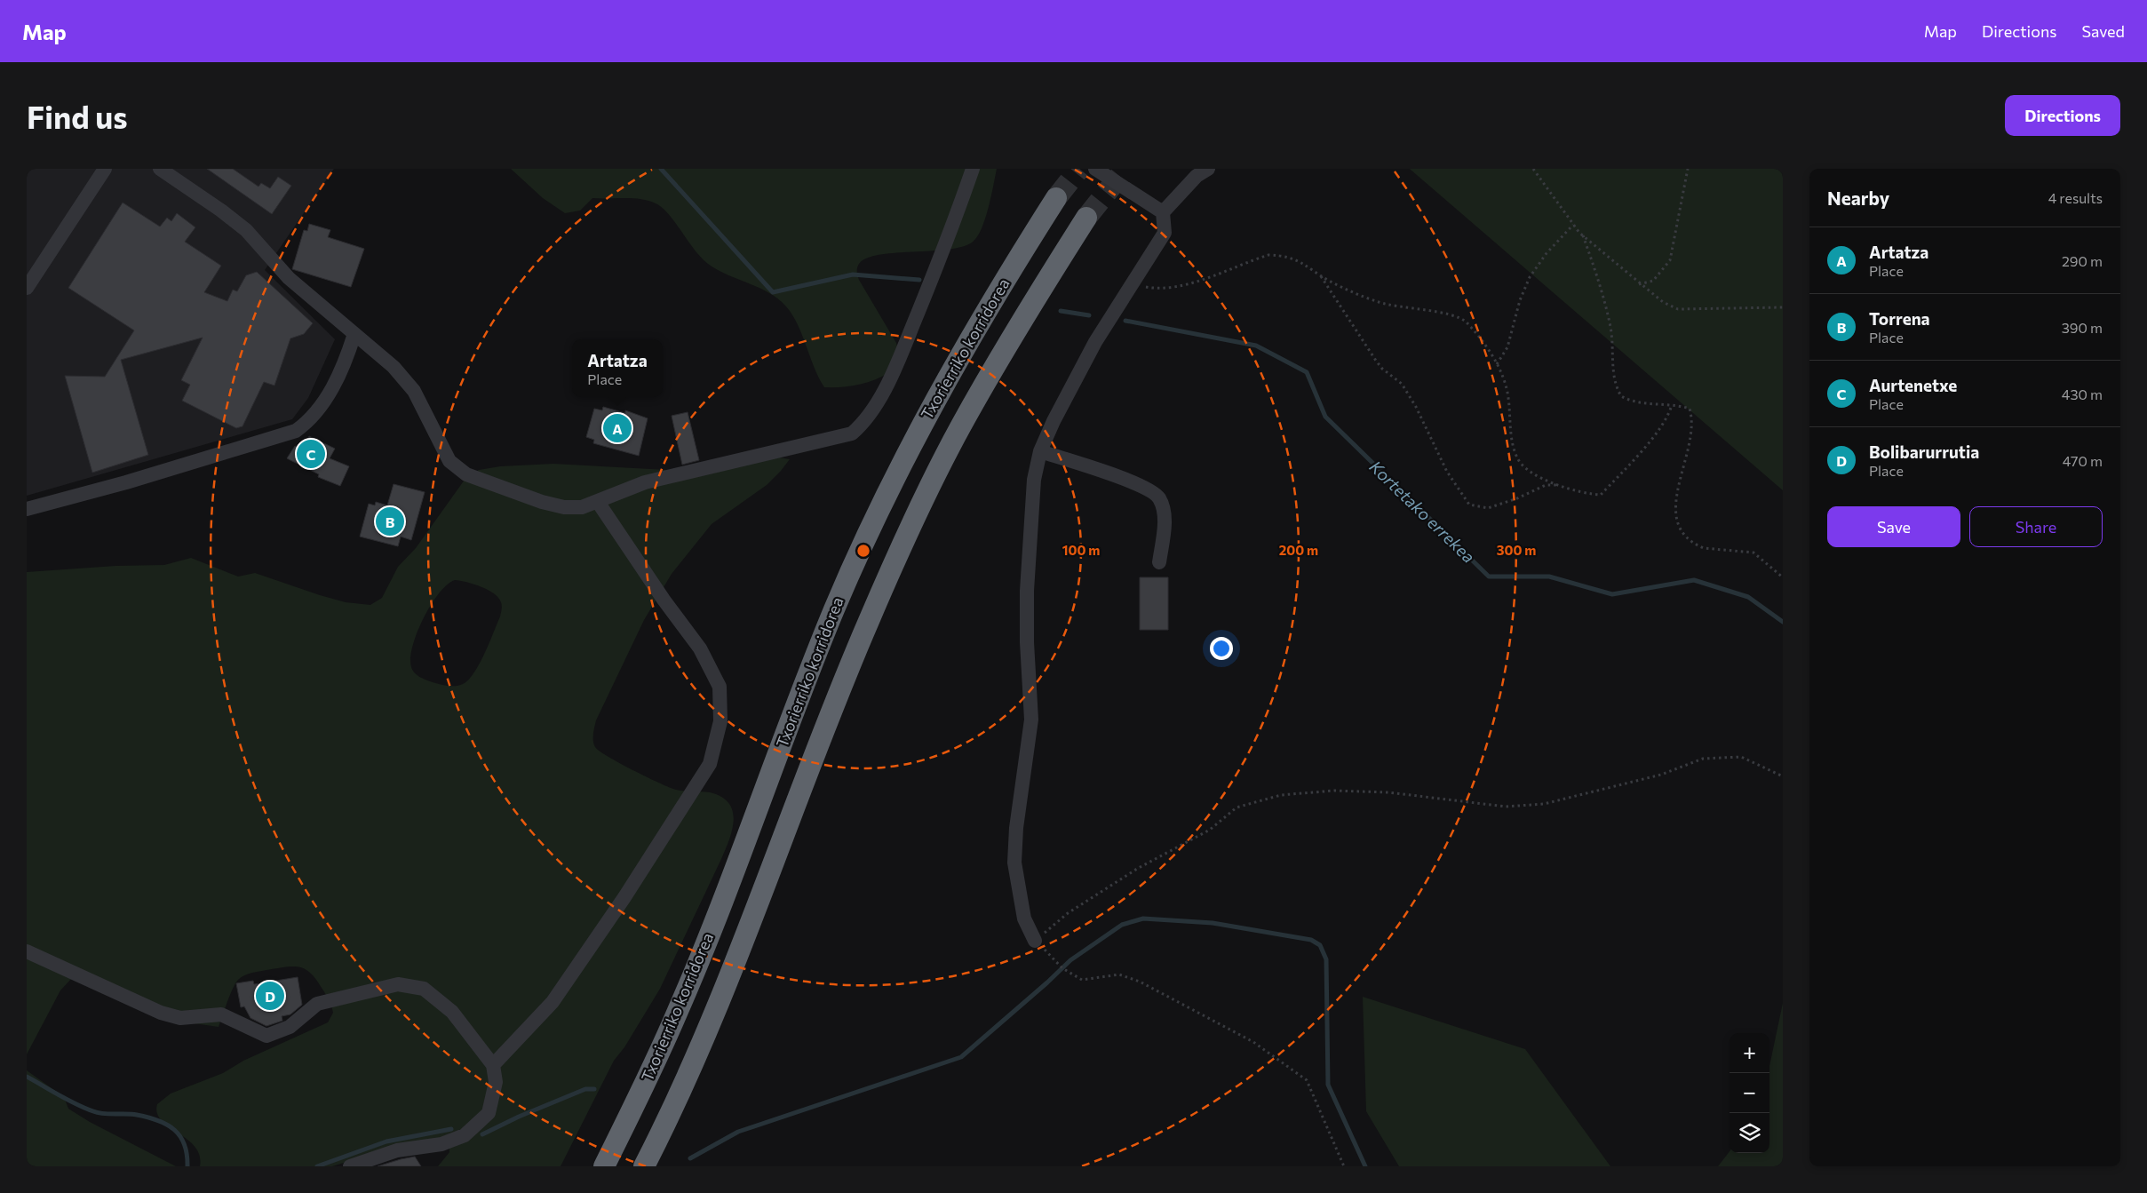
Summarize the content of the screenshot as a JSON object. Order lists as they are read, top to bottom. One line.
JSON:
{"streets":{"highway":["Txorierriko korridorea"]},"water":["Kortetako errekea"],"page":{"header":"Map","nav":["Map","Directions","Saved"],"buttons":["Directions",["Save","Share"]],"title":"Find us","heading":["Nearby","4 results"],"list":[{"mark":"A","name":"Artatza","note":"Place","value":"290 m"},{"mark":"B","name":"Torrena","note":"Place","value":"390 m"},{"mark":"C","name":"Aurtenetxe","note":"Place","value":"430 m"},{"mark":"D","name":"Bolibarurrutia","note":"Place","value":"470 m"}],"popup":["Artatza","Place"],"pins":["A","C","B","D"],"map_buttons":["+","−"]},"rings":["100 m","200 m","300 m"]}
